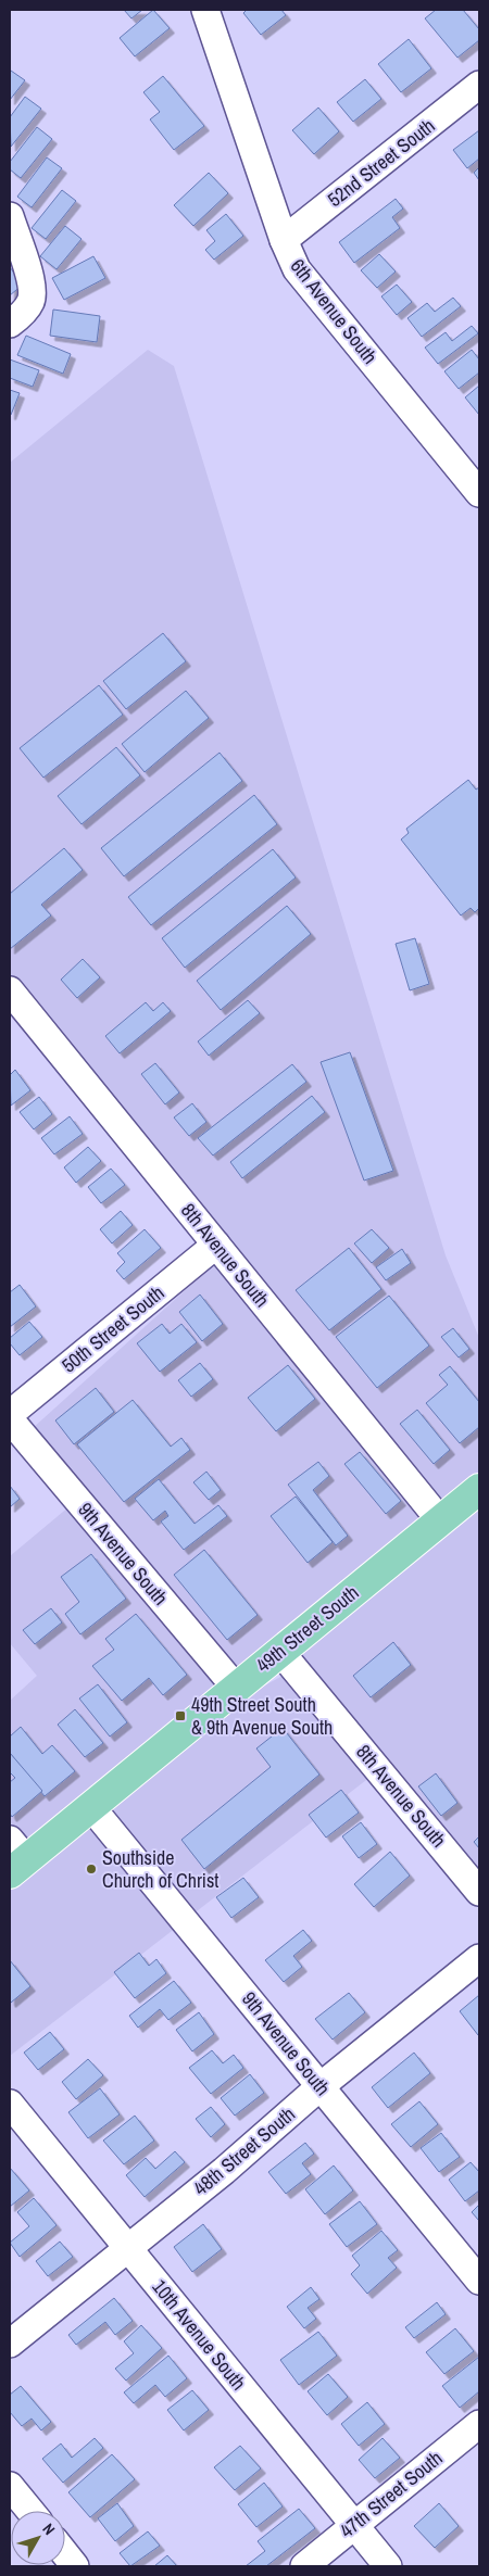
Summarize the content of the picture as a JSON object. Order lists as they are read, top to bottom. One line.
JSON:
{"streets":{"main road":["49th Street South"],"street":["52nd Street South","6th Avenue South","8th Avenue South","50th Street South","9th Avenue South","48th Street South","10th Avenue South","47th Street South"]},"crossings":[["52nd Street South","6th Avenue South"],["8th Avenue South","50th Street South"],["8th Avenue South","49th Street South"],["9th Avenue South","49th Street South"],["9th Avenue South","48th Street South"],["48th Street South","10th Avenue South"],["10th Avenue South","47th Street South"]],"places":{"transit":["49th Street South & 9th Avenue South"],"other":["Southside Church of Christ"]},"north":"top right"}
